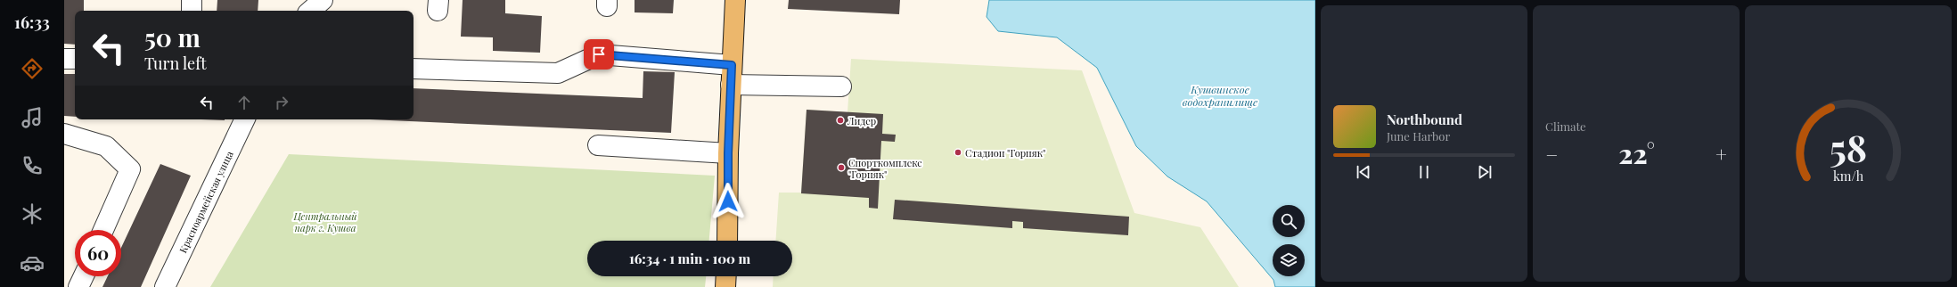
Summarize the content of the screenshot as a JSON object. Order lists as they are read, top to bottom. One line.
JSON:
{"streets":{"lane":["Красноармейская улица"]},"water":["Кушвинское водохранилище"],"parks":["Центральный парк г. Кушва"],"places":["Лидер","Стадион \"Горняк\"","Спорткомплекс \"Горняк\""],"page":{"tabs":"16:33","tile":"Climate","turn":["50 m","Turn left"],"song":["Northbound","June Harbor"],"heat":["−","22°","+"],"limit":"60","trip":"16:34 · 1 min · 100 m","gauge":["58","km/h"]}}
